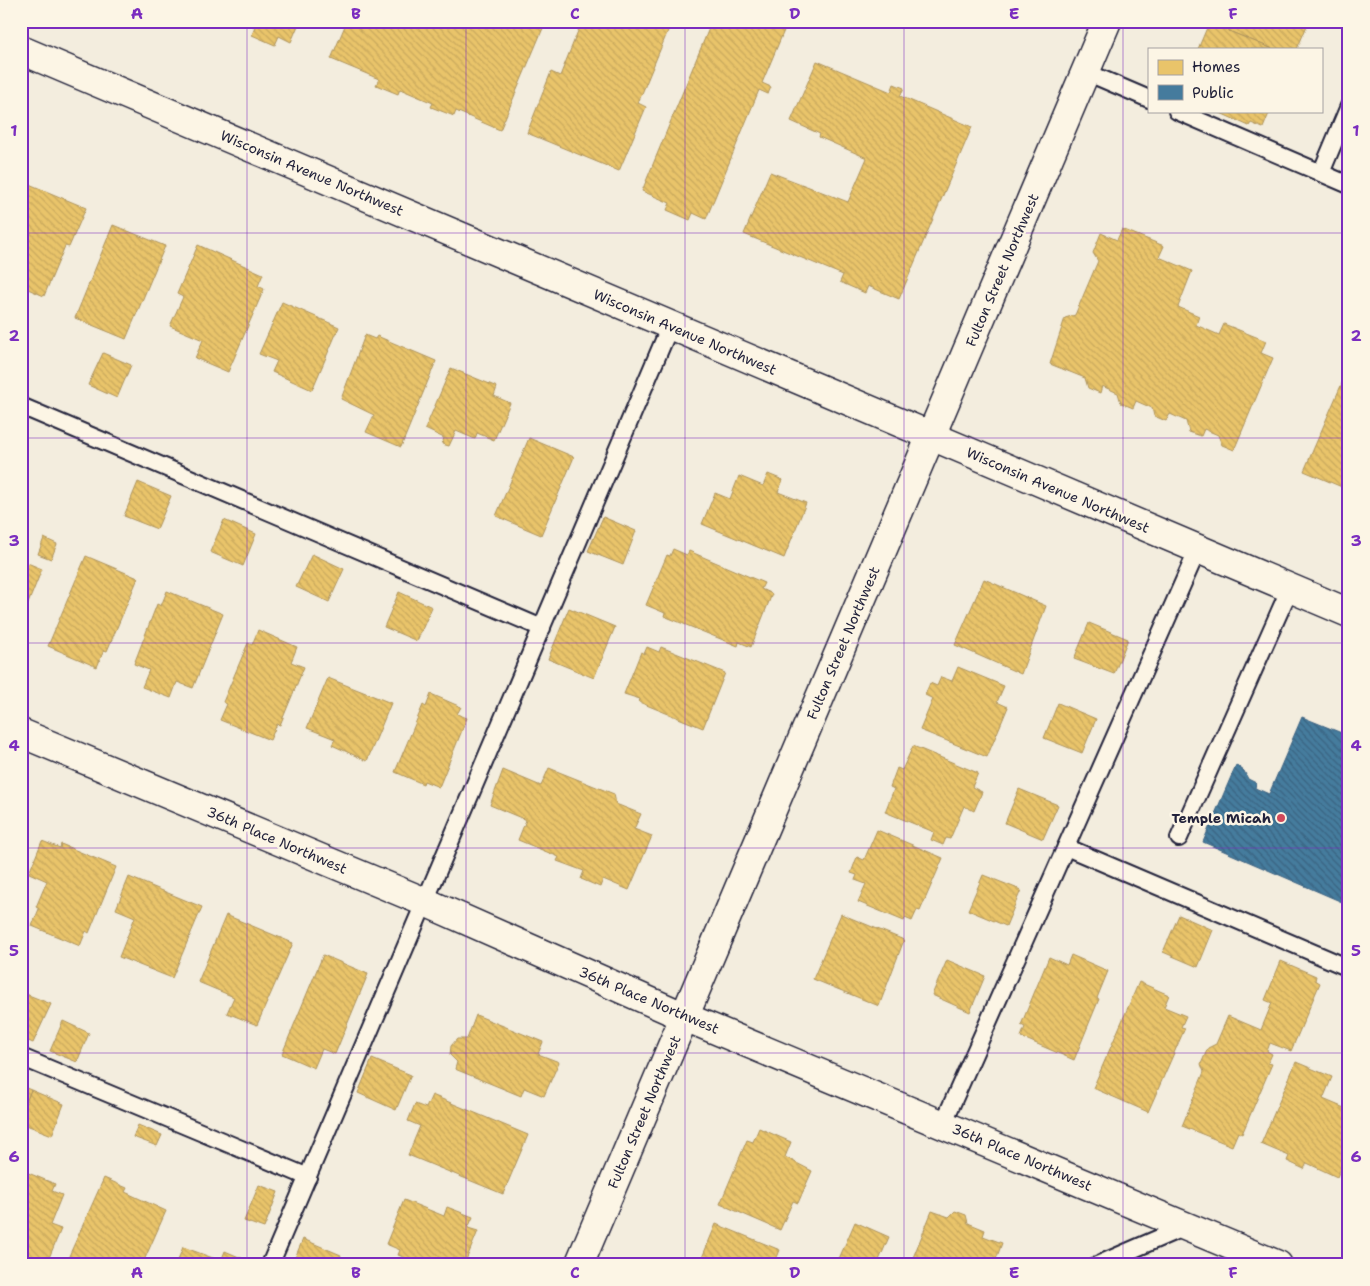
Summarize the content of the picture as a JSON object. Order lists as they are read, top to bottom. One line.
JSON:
{"streets":{"street":["Wisconsin Avenue Northwest","Fulton Street Northwest","36th Place Northwest"]},"crossings":[["Wisconsin Avenue Northwest","Fulton Street Northwest"],["Fulton Street Northwest","36th Place Northwest"]],"places":["Temple Micah"],"legend":["Homes","Public"],"grid":{"columns":["A","B","C","D","E","F"],"rows":["1","2","3","4","5","6"]}}
